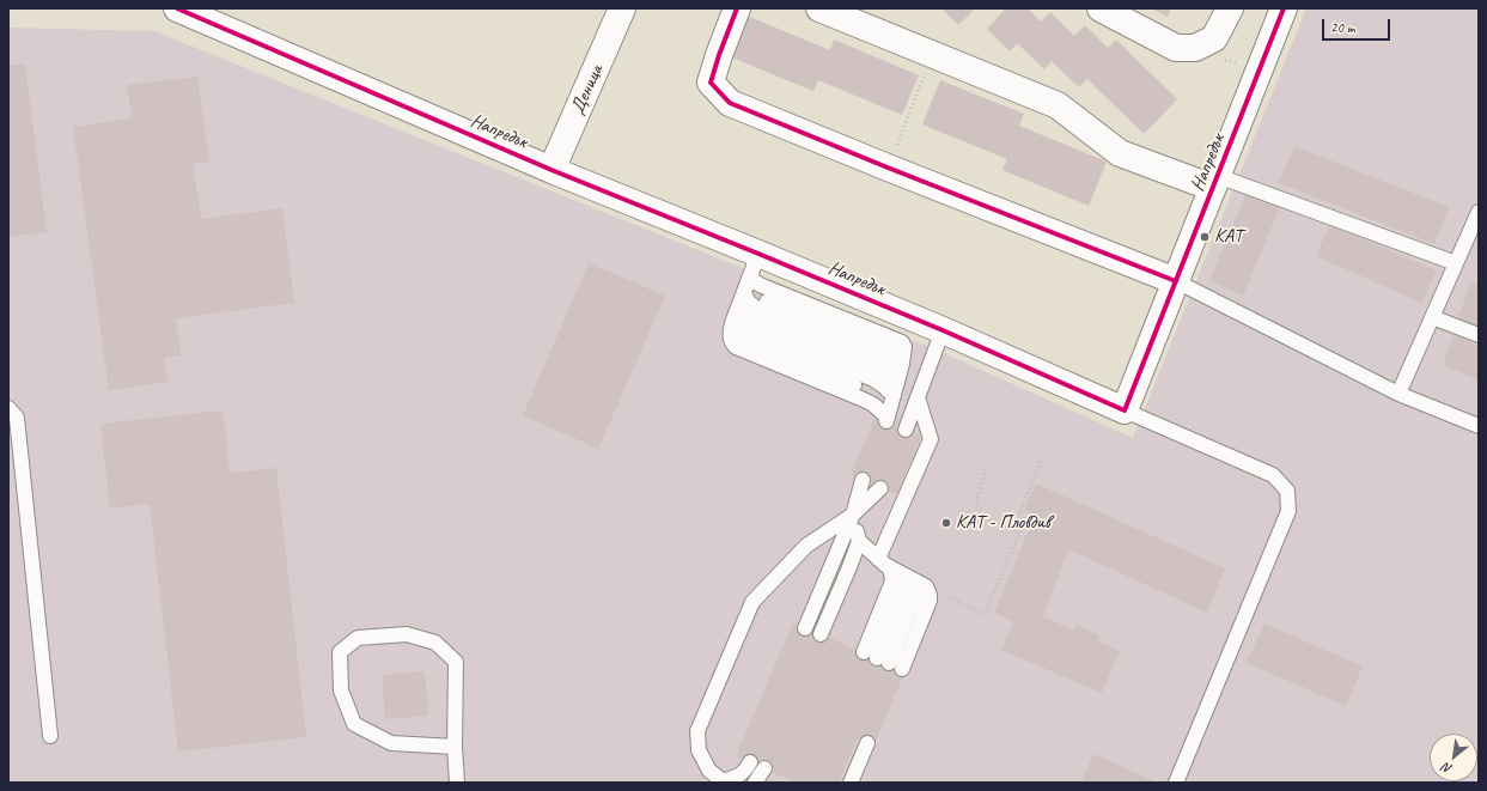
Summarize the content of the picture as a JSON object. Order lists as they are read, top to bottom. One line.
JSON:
{"streets":{"street":["Деница","Напредък"]},"crossings":[["Деница","Напредък"]],"places":["КАТ","КАТ - Пловдив"],"scale_bar":"20 m","north":"bottom left"}
